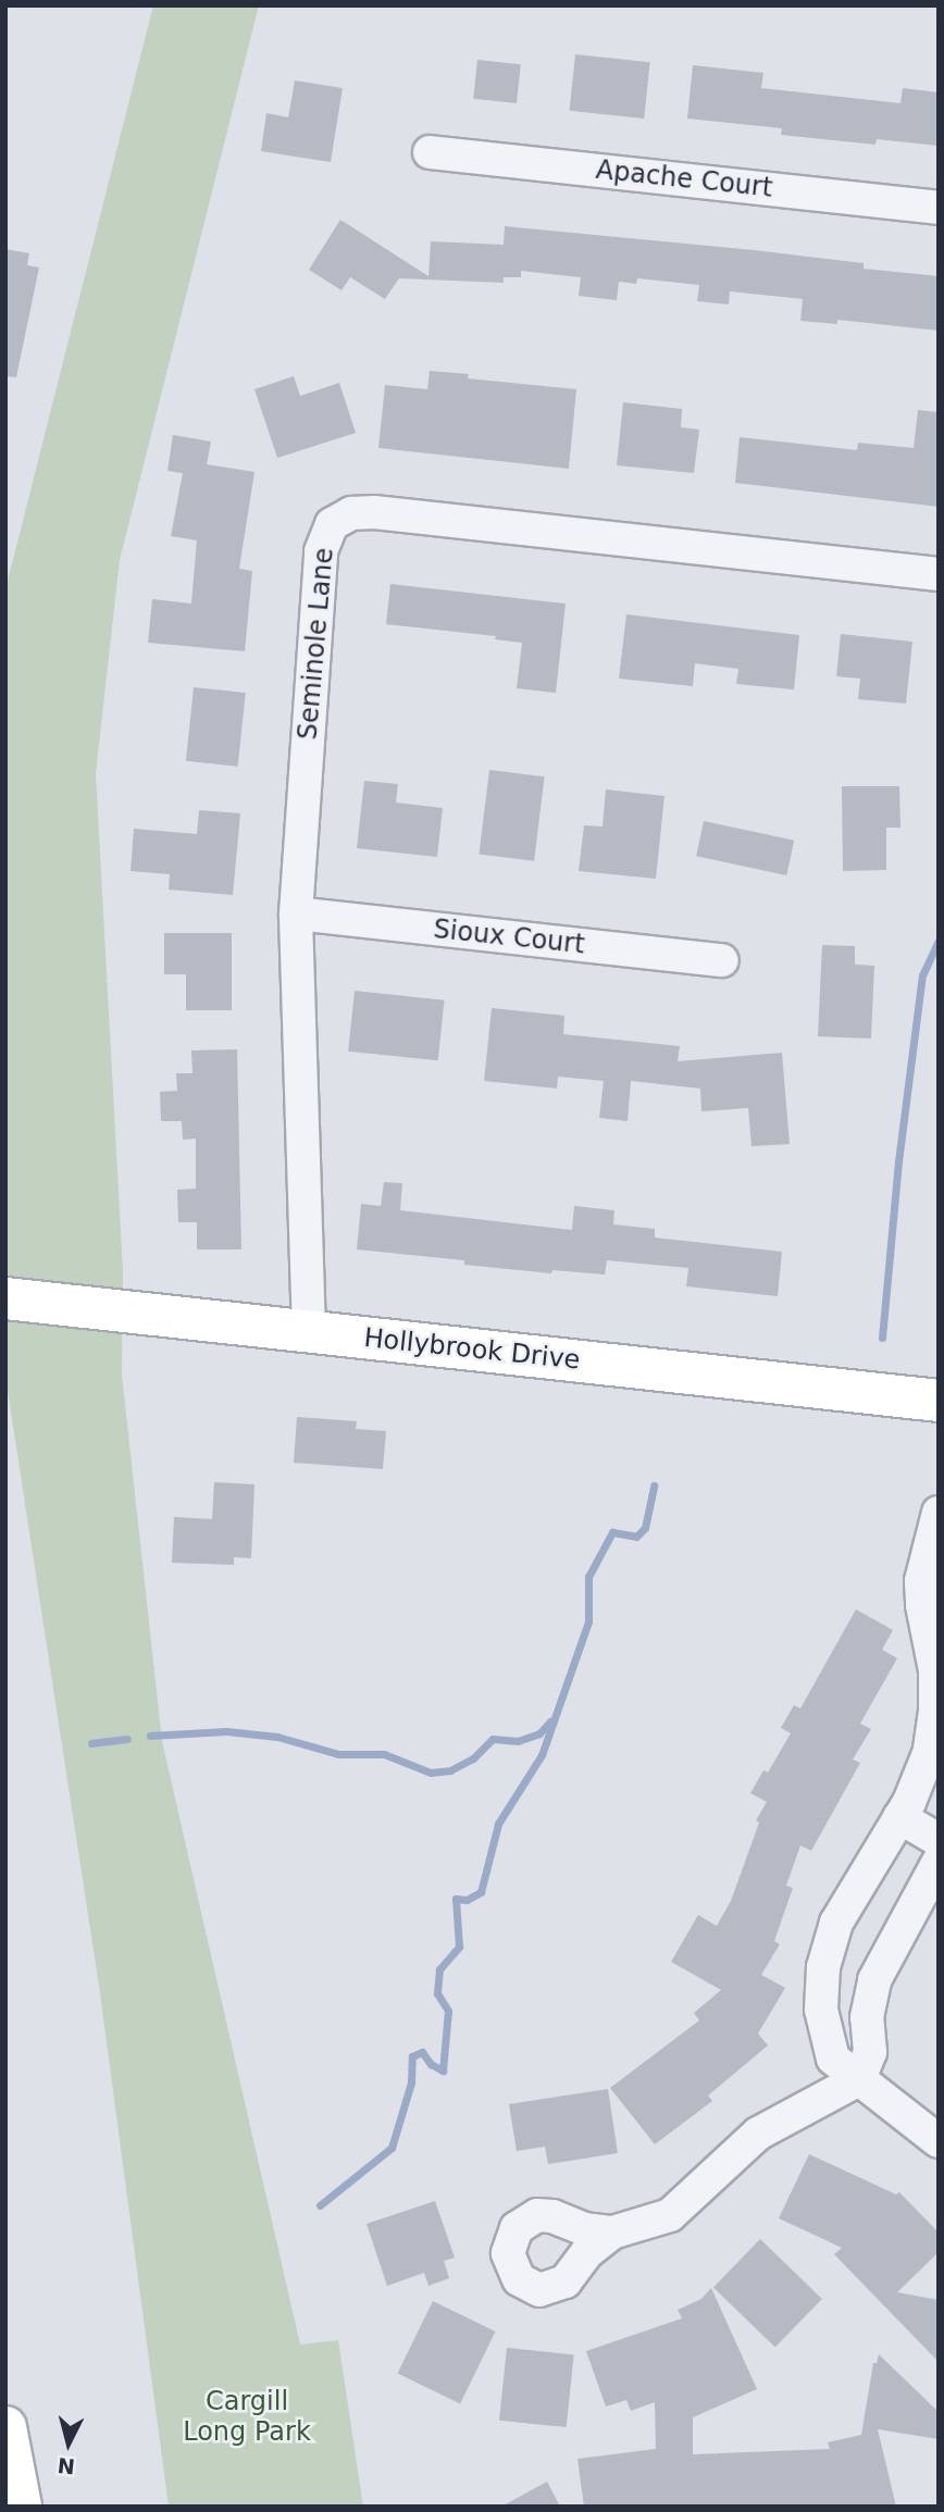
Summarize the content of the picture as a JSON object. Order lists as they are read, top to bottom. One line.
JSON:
{"streets":{"main road":["Hollybrook Drive"],"street":["Apache Court","Seminole Lane","Sioux Court"]},"crossings":[["Seminole Lane","Sioux Court"],["Seminole Lane","Hollybrook Drive"]],"parks":["Cargill Long Park"],"north":"bottom"}
